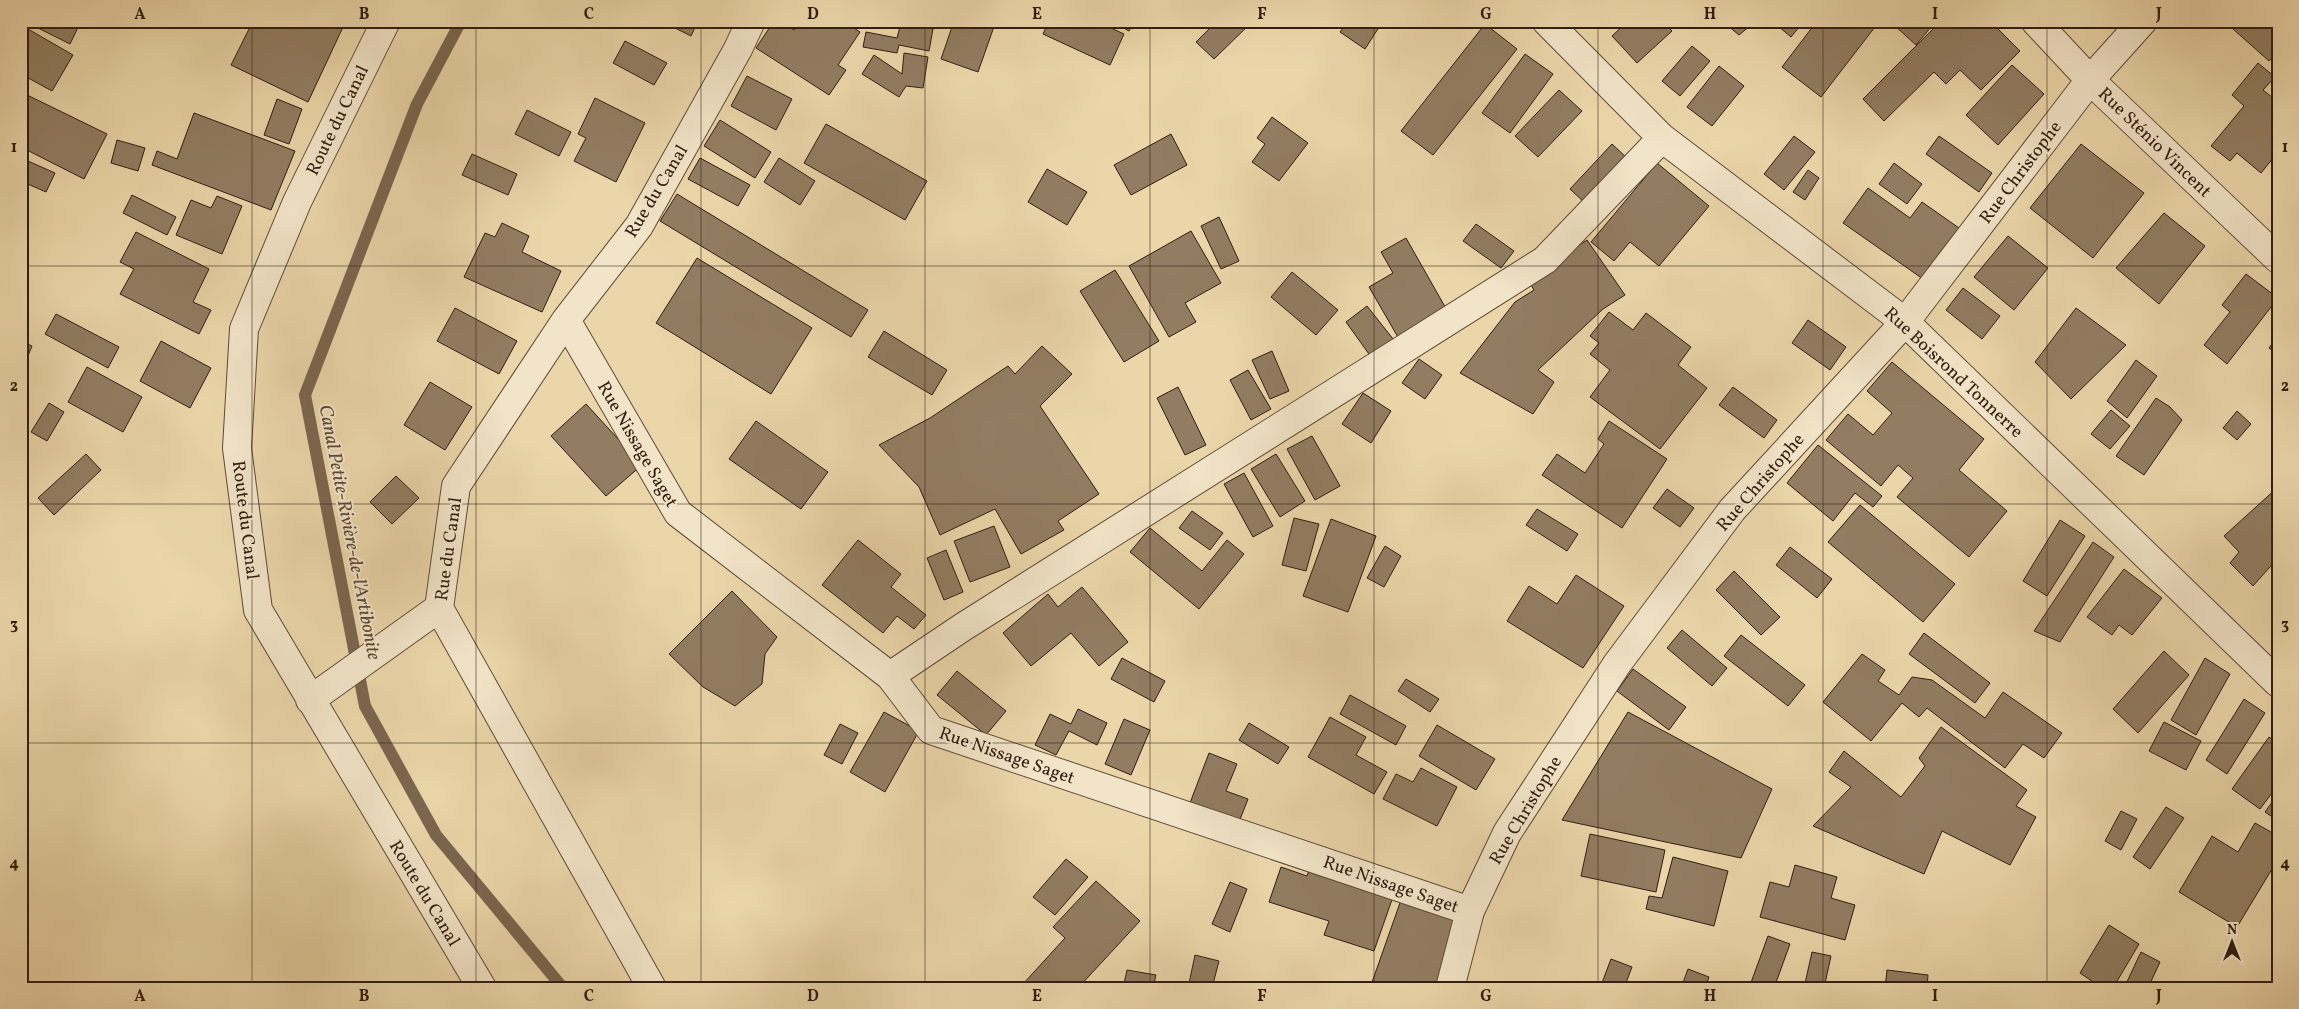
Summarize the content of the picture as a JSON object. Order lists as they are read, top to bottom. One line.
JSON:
{"streets":{"street":["Route du Canal","Rue Sténio Vincent","Rue Christophe","Rue du Canal","Rue Boisrond Tonnerre","Rue Nissage Saget"]},"crossings":[["Rue Sténio Vincent","Rue Christophe"],["Rue Christophe","Rue Boisrond Tonnerre"],["Rue Christophe","Rue Nissage Saget"],["Rue du Canal","Rue Nissage Saget"]],"water":["Canal Petite-Rivière-de-l'Artibonite"],"north":"top","grid":{"columns":["A","B","C","D","E","F","G","H","I","J"],"rows":["1","2","3","4"]}}
